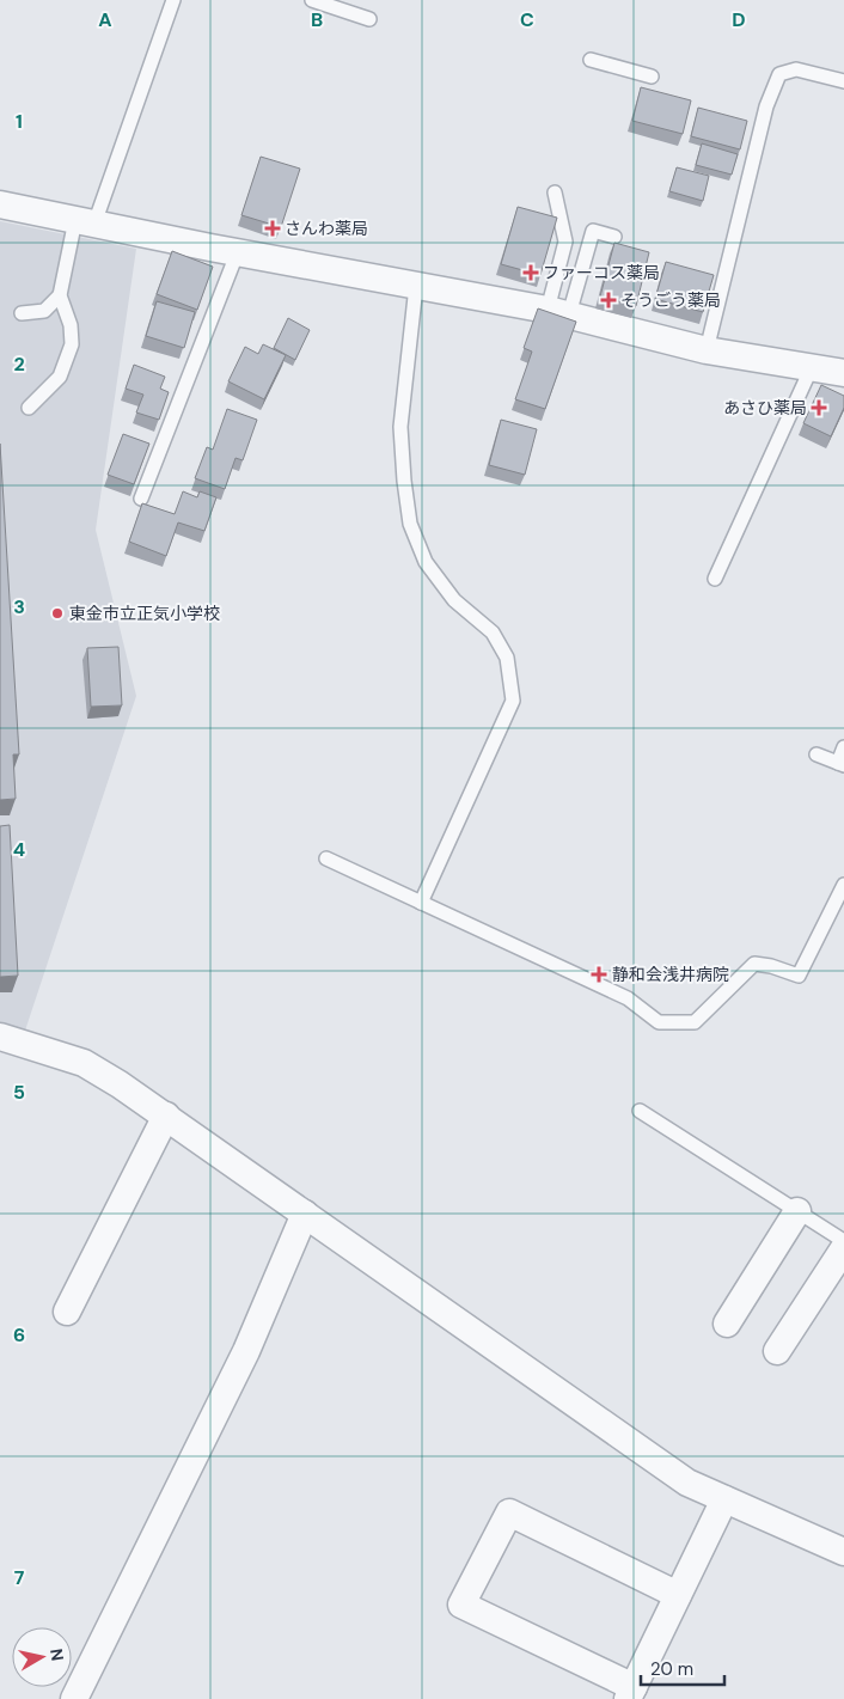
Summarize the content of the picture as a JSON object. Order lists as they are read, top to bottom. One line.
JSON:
{"places":{"health":["さんわ薬局","ファーコス薬局","そうごう薬局","あさひ薬局","静和会浅井病院"],"other":["東金市立正気小学校"]},"scale_bar":"20 m","north":"right","grid":{"columns":["A","B","C","D"],"rows":["1","2","3","4","5","6","7"]}}
